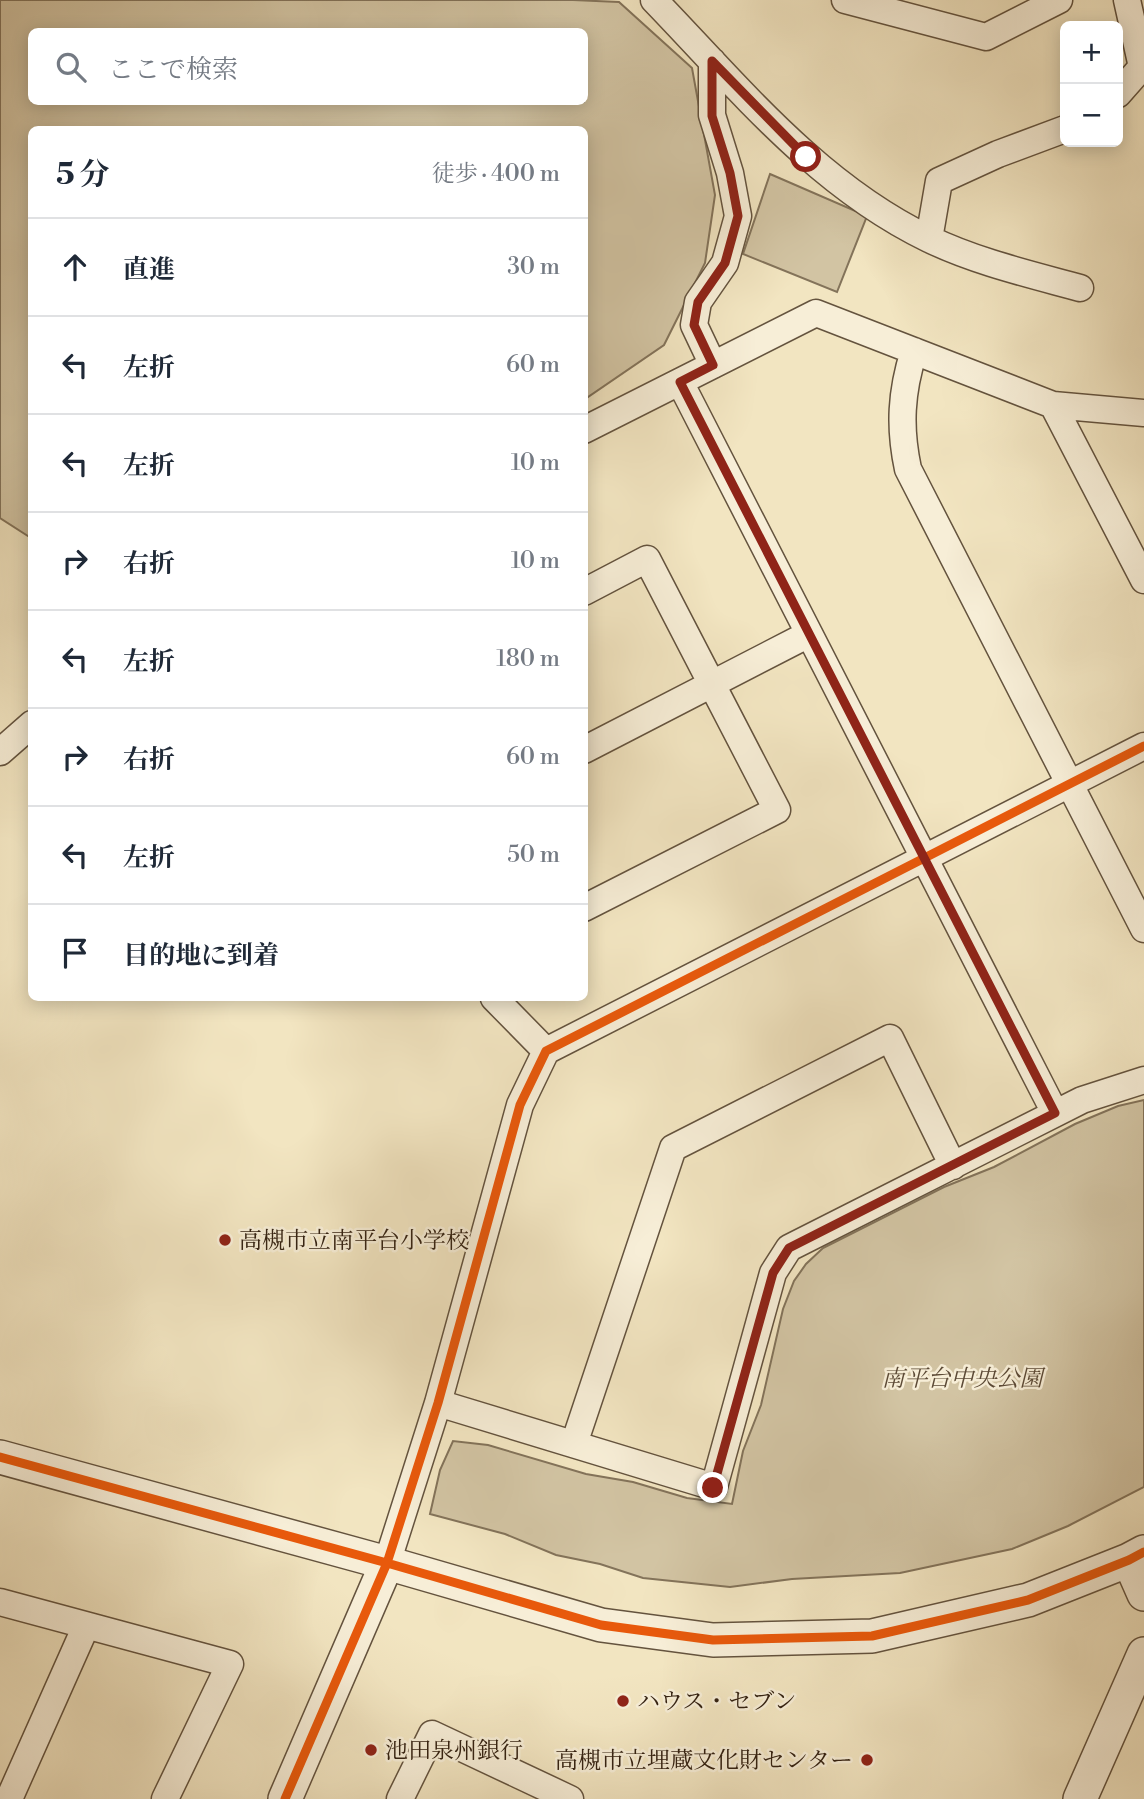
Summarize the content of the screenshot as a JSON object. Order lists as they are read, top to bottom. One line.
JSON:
{"parks":["南平台中央公園"],"places":["高槻市立南平台小学校","ハウス・セブン","池田泉州銀行","高槻市立埋蔵文化財センター"],"page":{"map_buttons":["+","−"],"search":"ここで検索","heading":["5 分","徒歩 · 400 m"],"list":[["直進","30 m"],["左折","60 m"],["左折","10 m"],["右折","10 m"],["左折","180 m"],["右折","60 m"],["左折","50 m"],"目的地に到着"]}}
